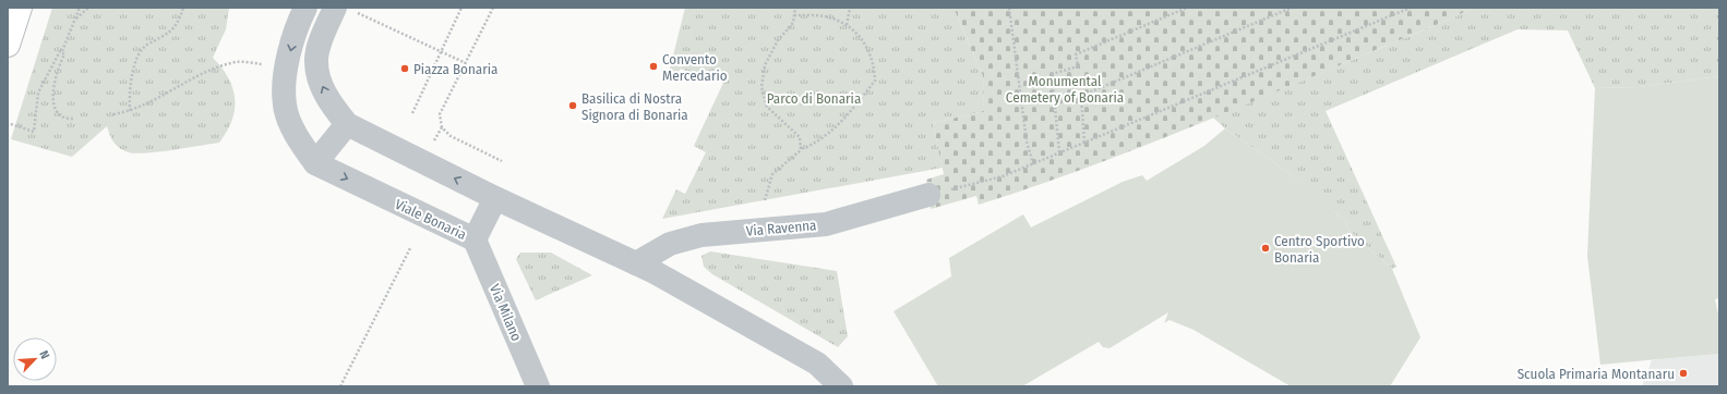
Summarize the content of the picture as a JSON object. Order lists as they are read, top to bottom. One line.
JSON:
{"streets":{"street":["Viale Bonaria","Via Ravenna","Via Milano"]},"crossings":[["Viale Bonaria","Via Milano"]],"parks":["Monumental Cemetery of Bonaria","Parco di Bonaria"],"places":["Convento Mercedario","Piazza Bonaria","Basilica di Nostra Signora di Bonaria","Centro Sportivo Bonaria","Scuola Primaria Montanaru"],"north":"top right"}
